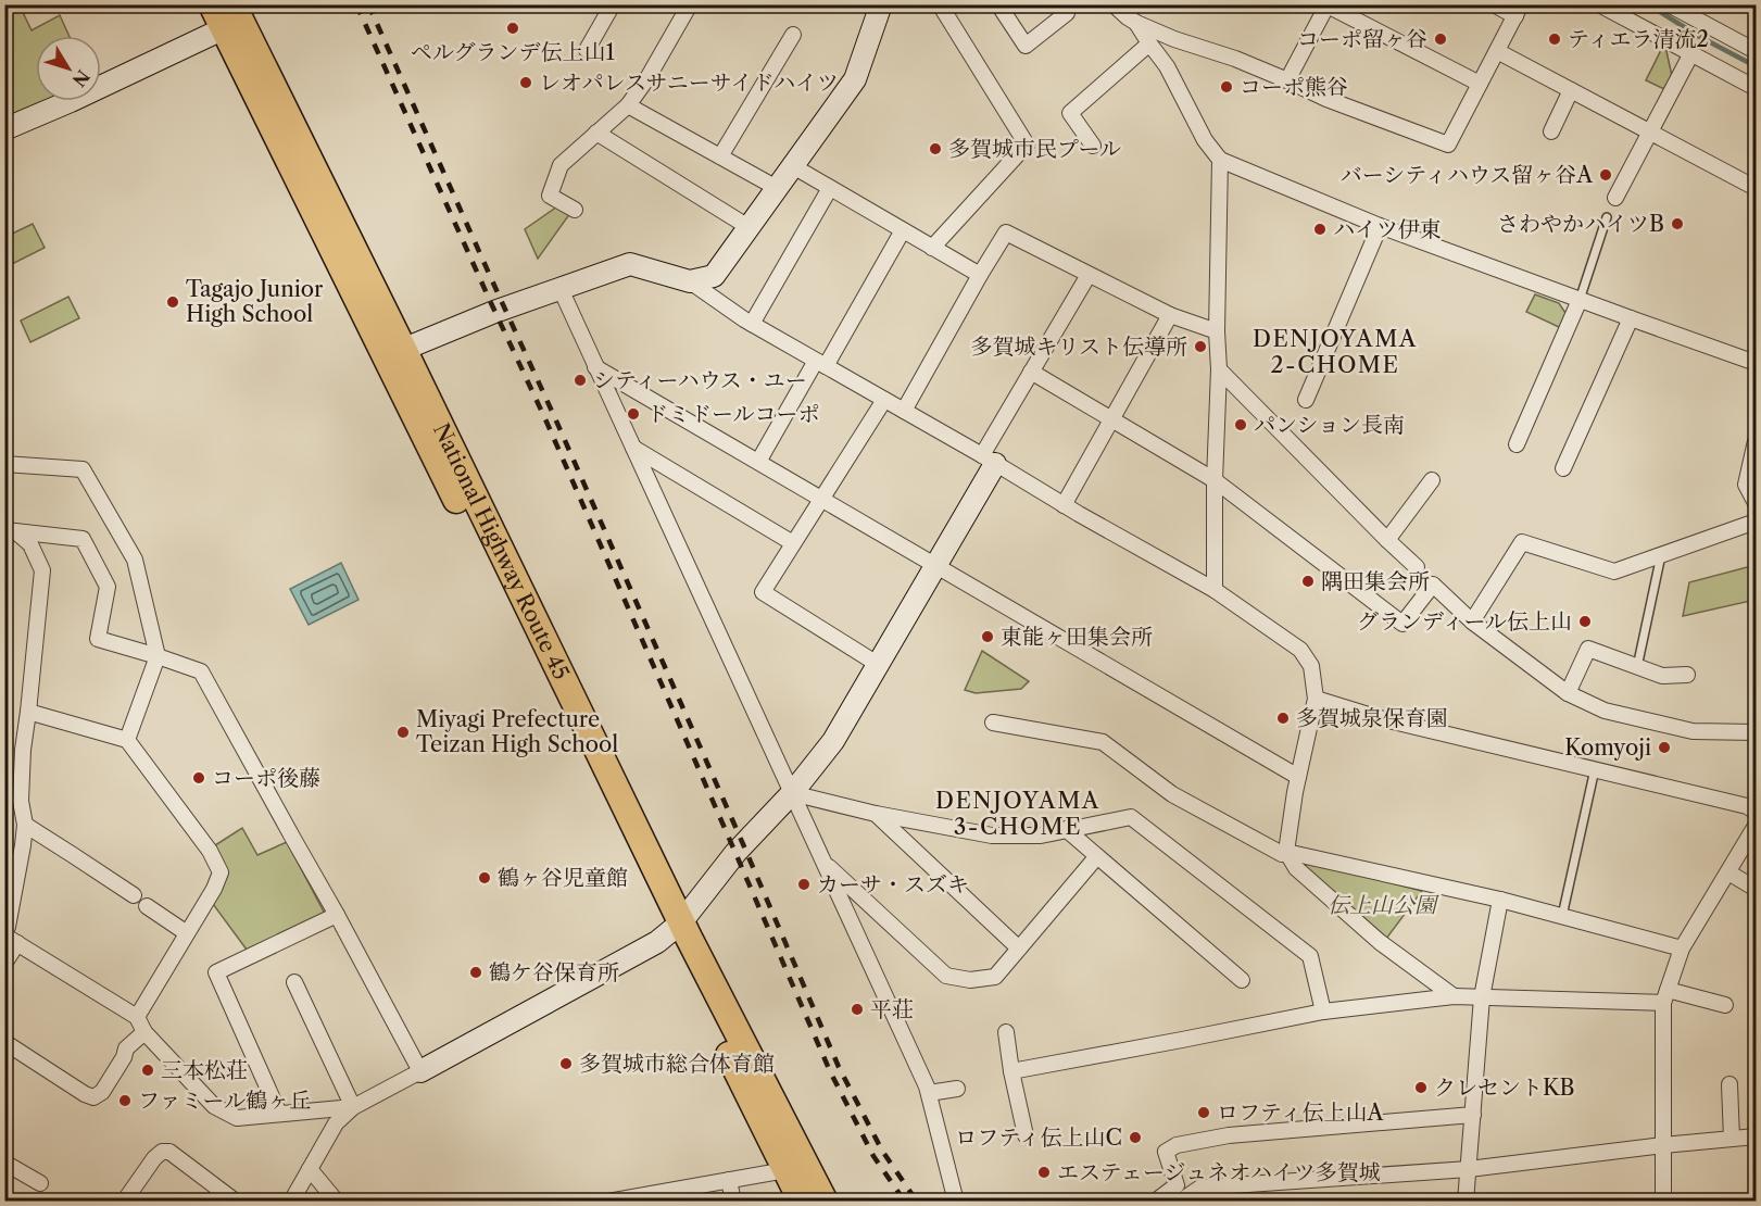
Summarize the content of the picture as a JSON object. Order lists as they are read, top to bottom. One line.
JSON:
{"streets":{"highway":["National Highway Route 45"]},"districts":["DENJOYAMA 2-CHOME","DENJOYAMA 3-CHOME"],"parks":["伝上山公園"],"places":["ペルグランデ伝上山1","コーポ留ヶ谷","ティエラ清流2","レオパレスサニーサイドハイツ","コーポ熊谷","多賀城市民プール","バーシティハウス留ヶ谷A","さわやかハイツB","ハイツ伊東","Tagajo Junior High School","多賀城キリスト伝導所","シティーハウス・ユー","ドミドールコーポ","パンション長南","隅田集会所","グランディール伝上山","東能ヶ田集会所","多賀城泉保育園","Miyagi Prefecture Teizan High School","Komyoji","コーポ後藤","鶴ヶ谷児童館","カーサ・スズキ","鶴ケ谷保育所","平荘","多賀城市総合体育館","三本松荘","クレセントKB","ファミール鶴ヶ丘","ロフティ伝上山A","ロフティ伝上山C","エステェージュネオハイツ多賀城"],"north":"bottom right"}
